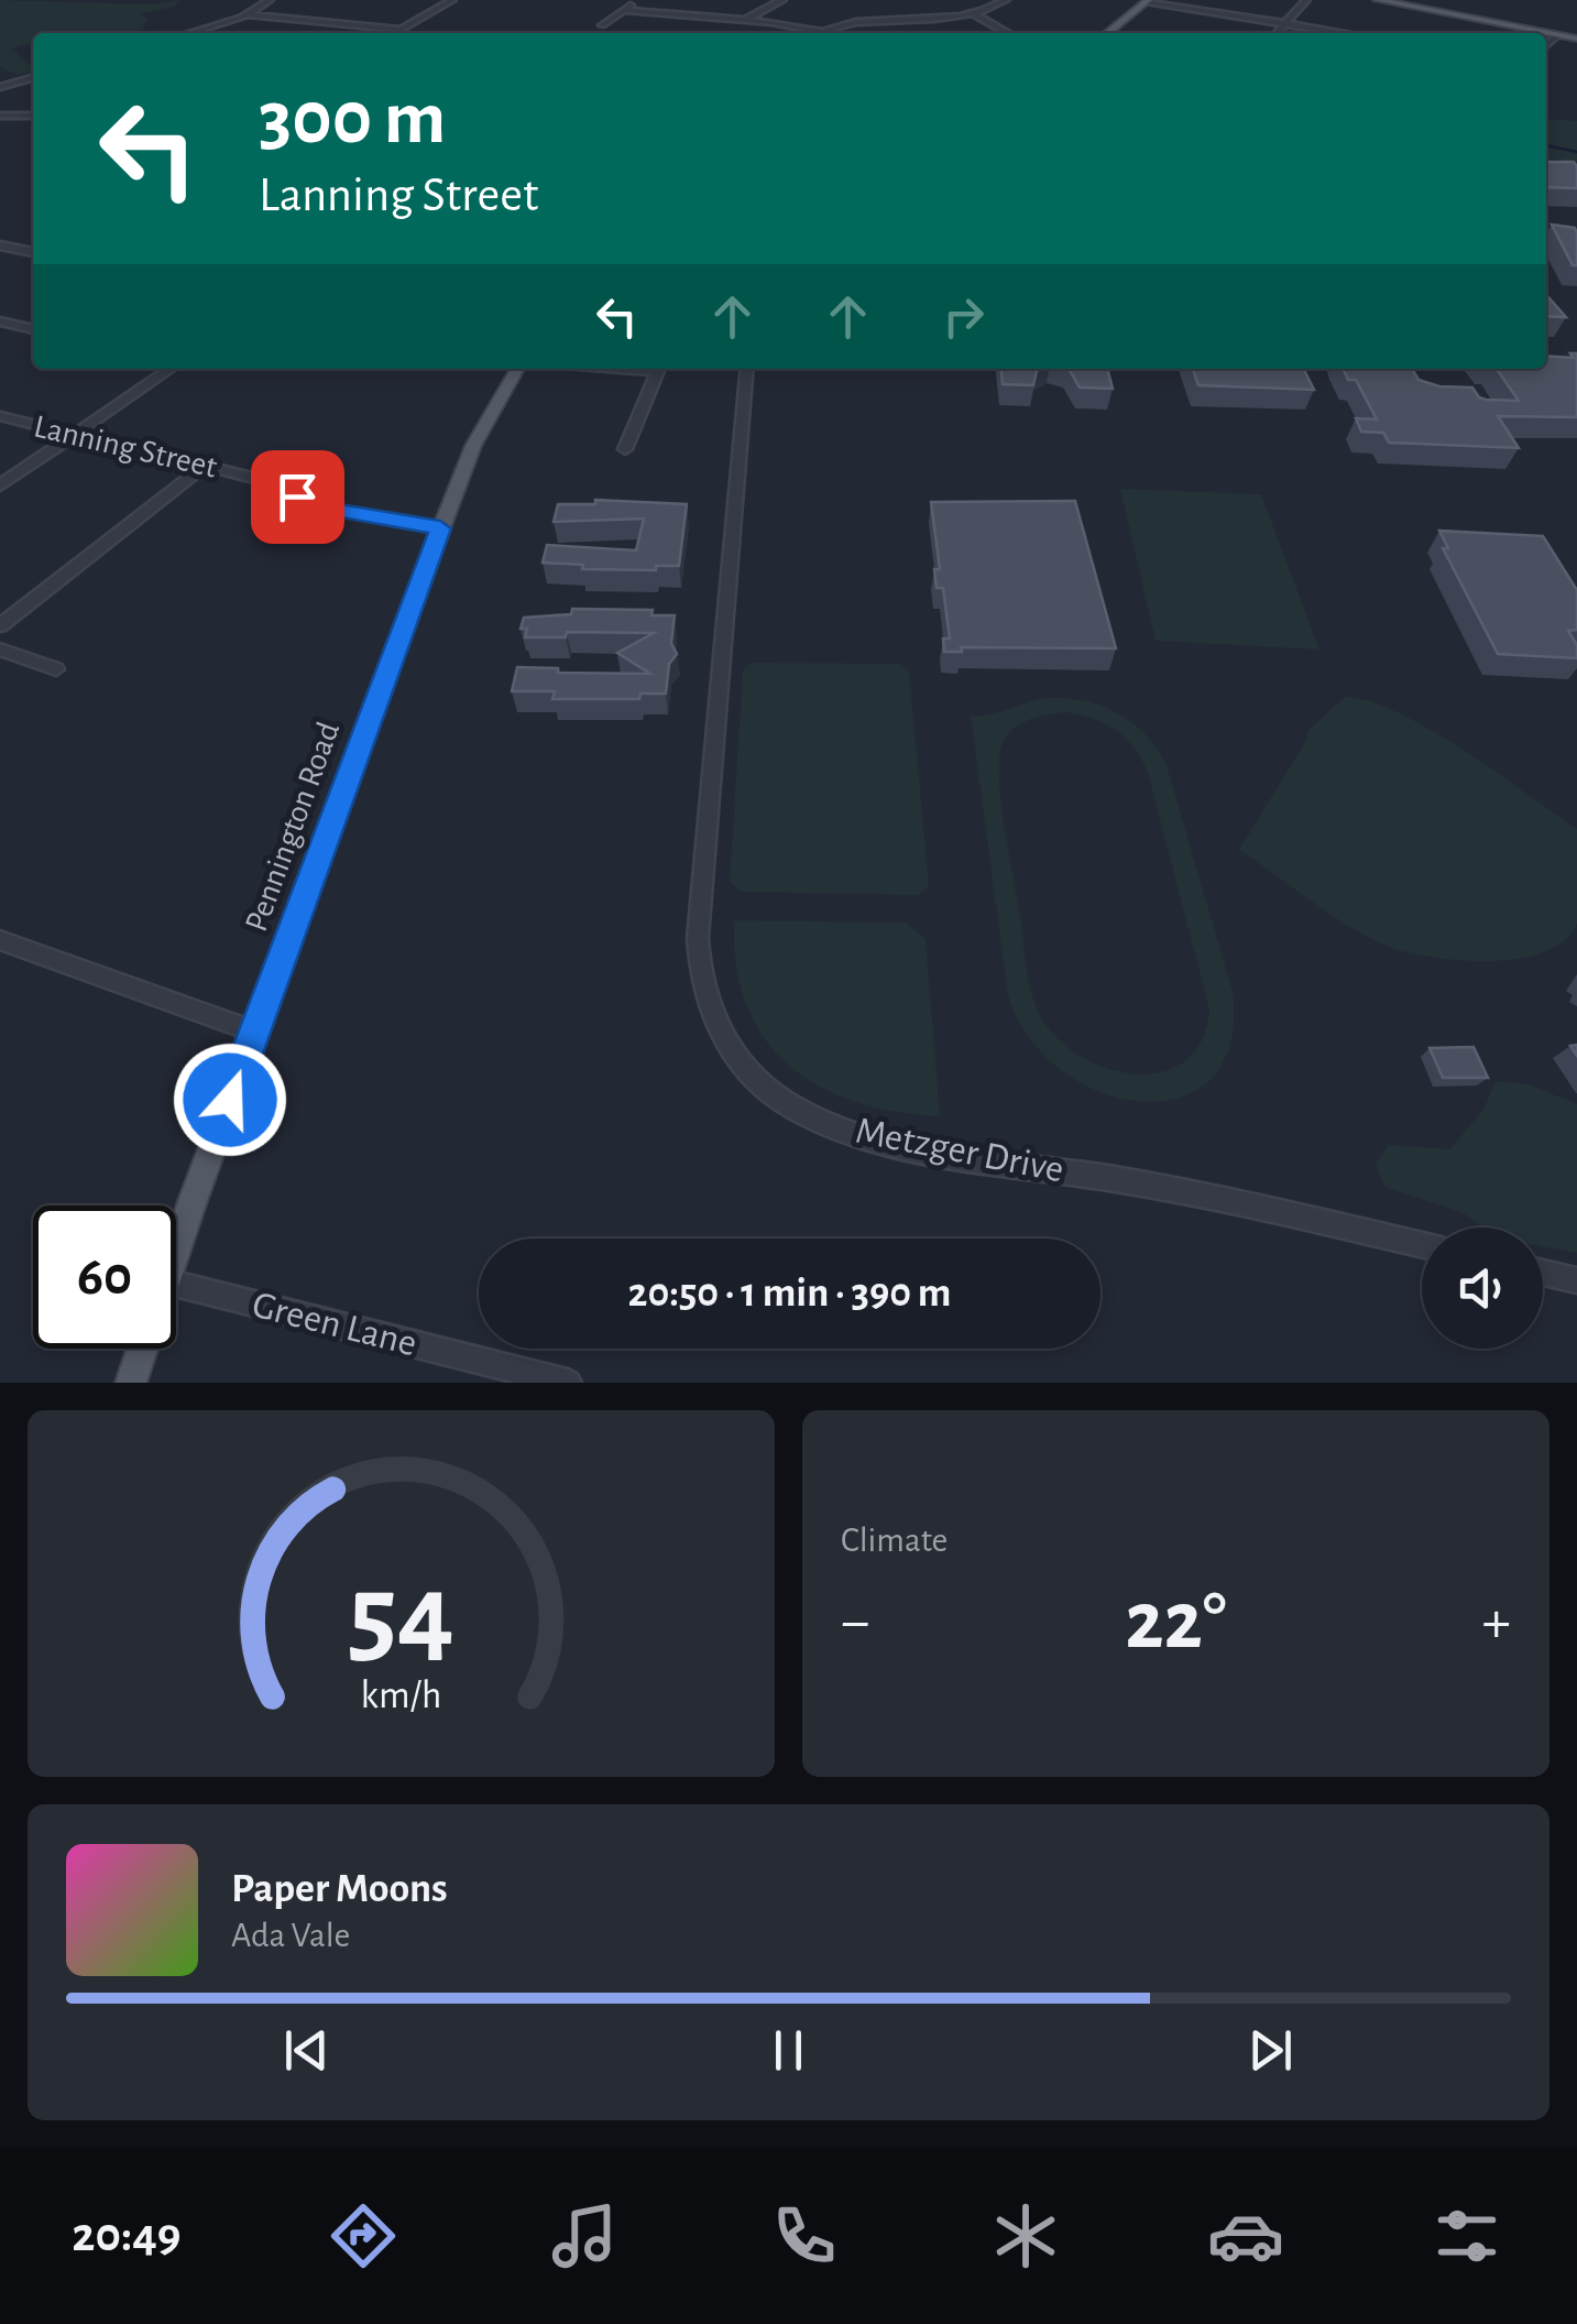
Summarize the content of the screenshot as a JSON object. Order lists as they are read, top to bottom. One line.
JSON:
{"streets":{"main road":["Pennington Road"],"street":["Lanning Street","Metzger Drive","Green Lane"]},"crossings":[["Lanning Street","Pennington Road"]],"page":{"turn":["300 m","Lanning Street"],"limit":"60","trip":"20:50 · 1 min · 390 m","tile":"Climate","heat":["−","22°","+"],"song":["Paper Moons","Ada Vale"],"tabs":"20:49","gauge":["54","km/h"]}}
